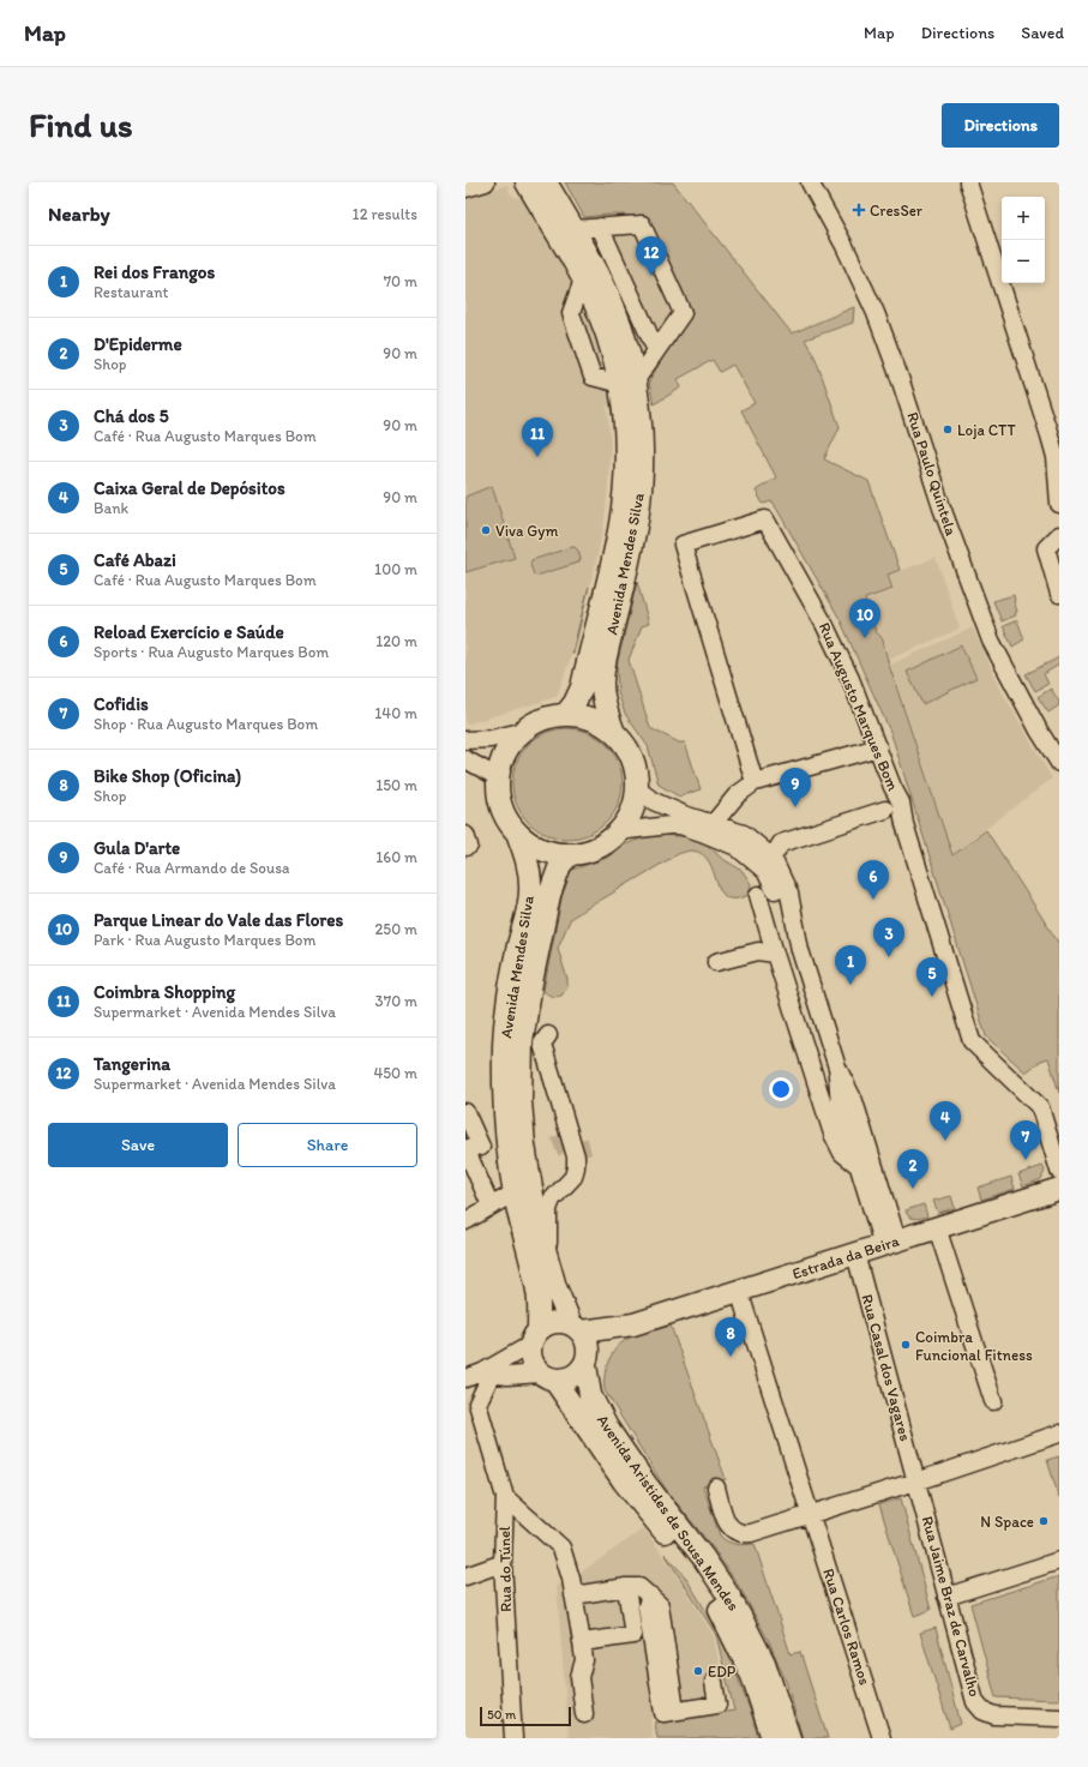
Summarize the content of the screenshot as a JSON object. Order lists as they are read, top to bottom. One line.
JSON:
{"streets":{"main road":["Avenida Mendes Silva","Estrada da Beira","Avenida Aristides de Sousa Mendes"],"street":["Rua Paulo Quintela","Rua Augusto Marques Bom","Rua Casal dos Vagares","Rua do Túnel","Rua Jaime Braz de Carvalho","Rua Carlos Ramos"]},"crossings":[["Avenida Mendes Silva","Estrada da Beira"],["Avenida Mendes Silva","Avenida Aristides de Sousa Mendes"],["Estrada da Beira","Rua Casal dos Vagares"],["Estrada da Beira","Avenida Aristides de Sousa Mendes"],["Estrada da Beira","Rua Carlos Ramos"],["Rua Casal dos Vagares","Rua Jaime Braz de Carvalho"]],"places":{"health":["CresSer"],"other":["Loja CTT","Viva Gym","Coimbra Funcional Fitness","N Space","EDP"]},"scale_bar":"50 m","page":{"header":"Map","nav":["Map","Directions","Saved"],"buttons":["Directions",["Save","Share"]],"title":"Find us","heading":["Nearby","12 results"],"map_buttons":["+","−"],"pins":["12","11","10","9","6","3","1","5","4","7","2","8"],"list":[{"mark":"1","name":"Rei dos Frangos","note":"Restaurant","value":"70 m"},{"mark":"2","name":"D'Epiderme","note":"Shop","value":"90 m"},{"mark":"3","name":"Chá dos 5","note":"Café · Rua Augusto Marques Bom","value":"90 m"},{"mark":"4","name":"Caixa Geral de Depósitos","note":"Bank","value":"90 m"},{"mark":"5","name":"Café Abazi","note":"Café · Rua Augusto Marques Bom","value":"100 m"},{"mark":"6","name":"Reload Exercício e Saúde","note":"Sports · Rua Augusto Marques Bom","value":"120 m"},{"mark":"7","name":"Cofidis","note":"Shop · Rua Augusto Marques Bom","value":"140 m"},{"mark":"8","name":"Bike Shop (Oficina)","note":"Shop","value":"150 m"},{"mark":"9","name":"Gula D'arte","note":"Café · Rua Armando de Sousa","value":"160 m"},{"mark":"10","name":"Parque Linear do Vale das Flores","note":"Park · Rua Augusto Marques Bom","value":"250 m"},{"mark":"11","name":"Coimbra Shopping","note":"Supermarket · Avenida Mendes Silva","value":"370 m"},{"mark":"12","name":"Tangerina","note":"Supermarket · Avenida Mendes Silva","value":"450 m"}],"scale":"50 m"}}
